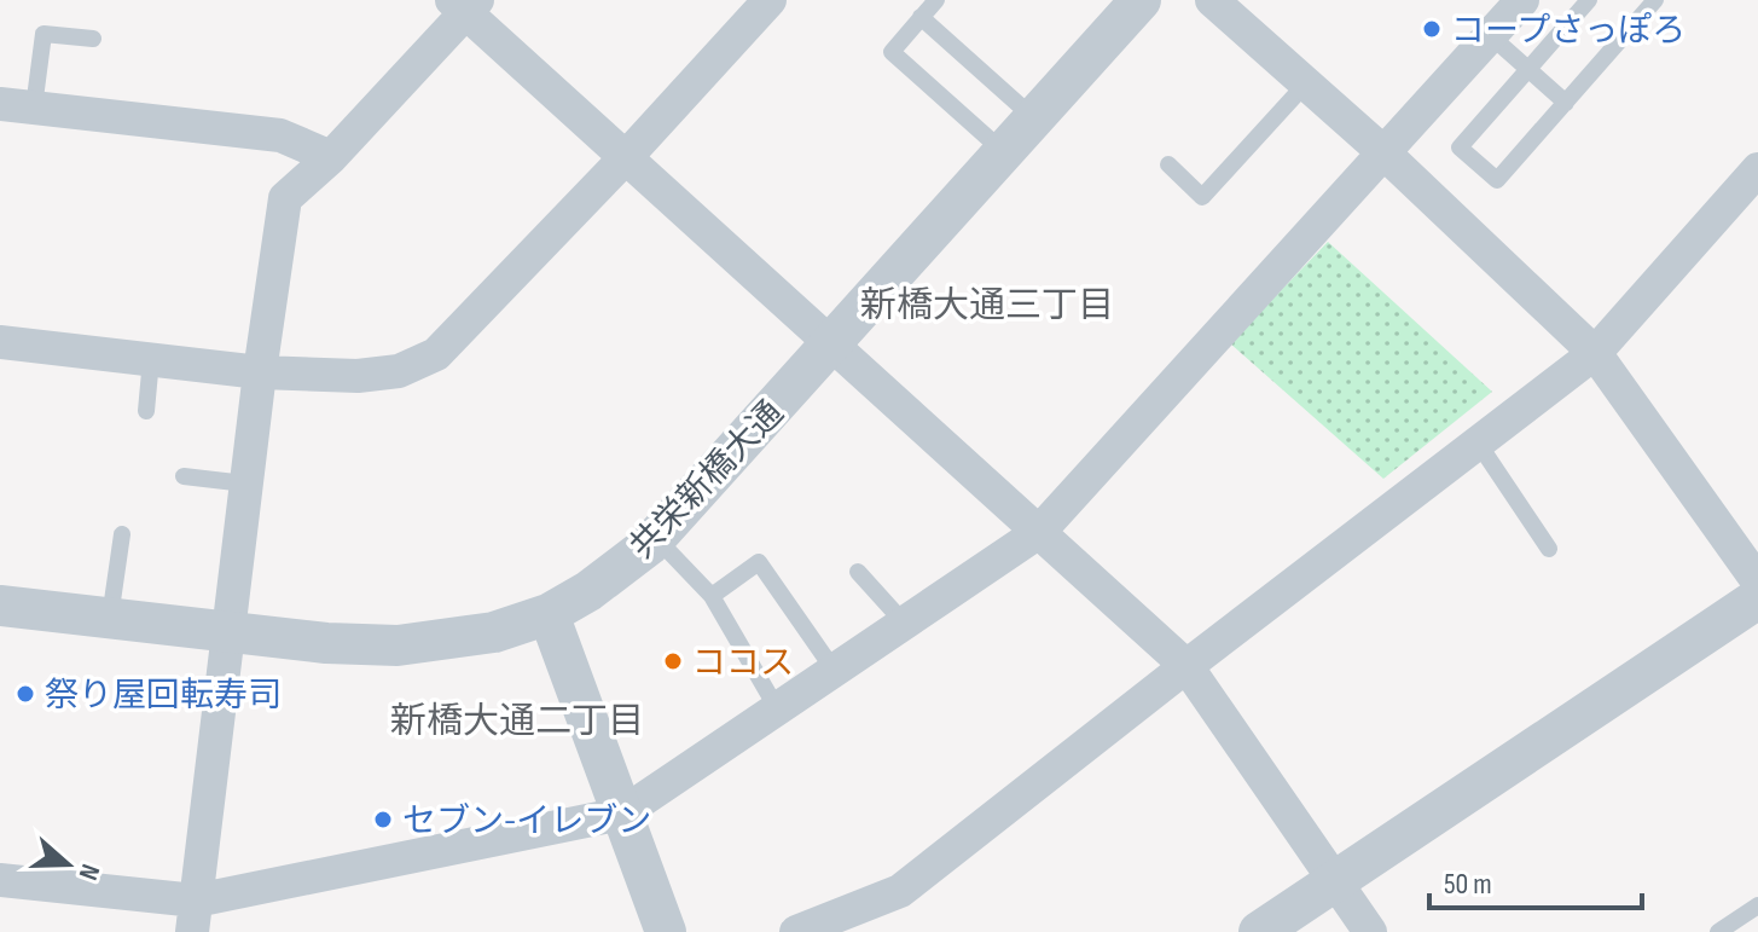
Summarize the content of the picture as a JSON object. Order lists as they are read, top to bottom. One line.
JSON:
{"streets":{"street":["共栄新橋大通"]},"districts":["新橋大通三丁目","新橋大通二丁目"],"places":["コープさっぽろ","ココス","祭り屋回転寿司","セブン-イレブン"],"scale_bar":"50 m","north":"right"}
